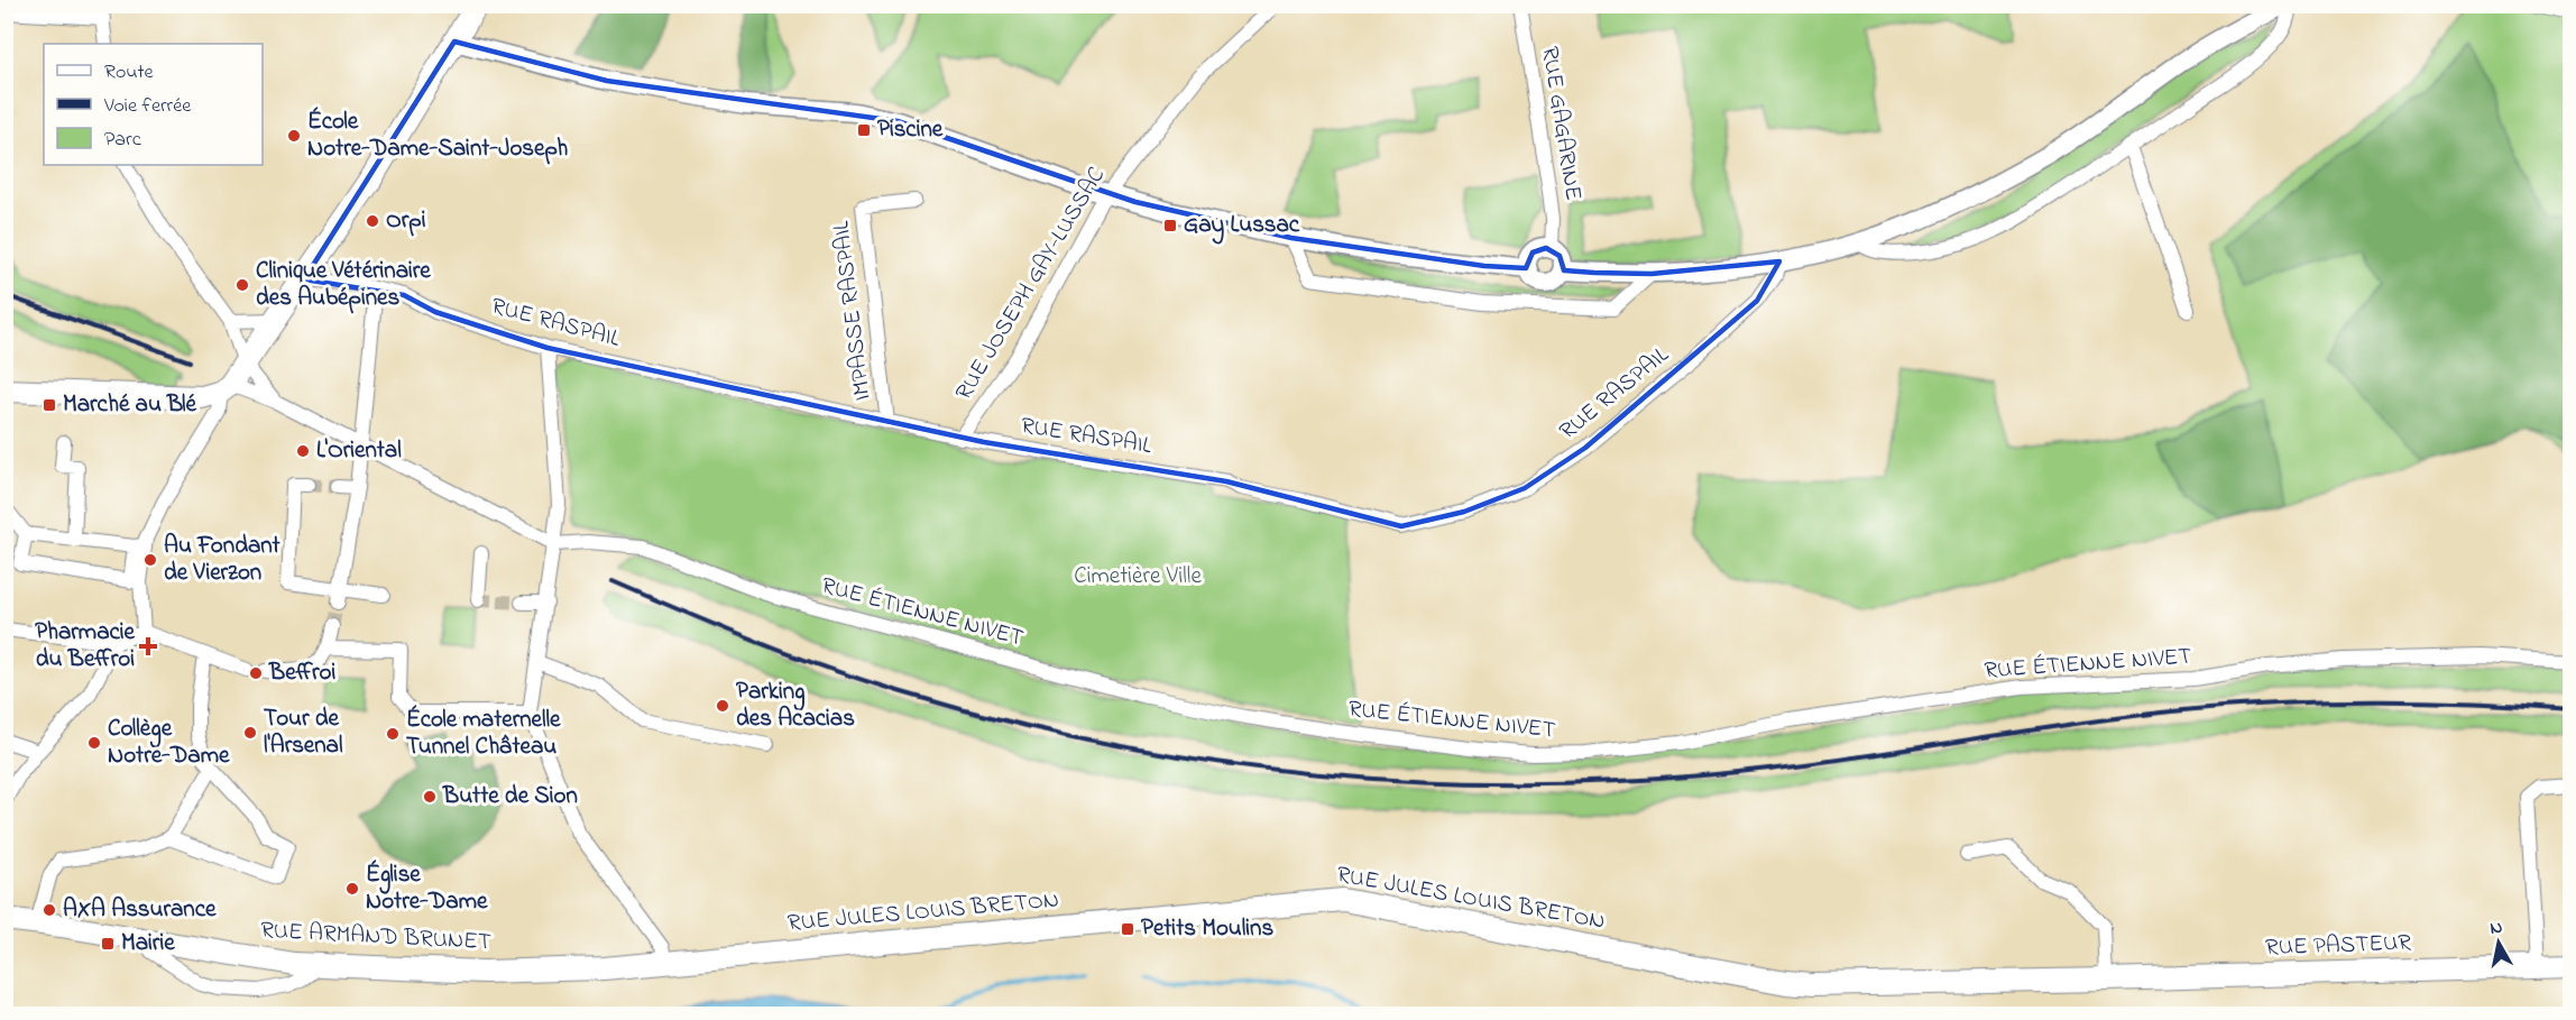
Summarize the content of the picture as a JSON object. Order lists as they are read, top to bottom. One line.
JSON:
{"streets":{"main road":["RUE JULES LOUIS BRETON","RUE ARMAND BRUNET","RUE PASTEUR"],"street":["RUE GAGARINE","RUE JOSEPH GAY-LUSSAC","IMPASSE RASPAIL","RUE RASPAIL","RUE ÉTIENNE NIVET"]},"crossings":[["RUE JOSEPH GAY-LUSSAC","RUE RASPAIL"],["IMPASSE RASPAIL","RUE RASPAIL"],["RUE JULES LOUIS BRETON","RUE ARMAND BRUNET"],["RUE JULES LOUIS BRETON","RUE PASTEUR"]],"parks":["Cimetière Ville"],"places":{"transit":["Piscine","Gay Lussac","Marché au Blé","Petits Moulins","Mairie"],"other":["École Notre-Dame-Saint-Joseph","Orpi","Clinique Vétérinaire des Aubépines","L'Oriental","Au Fondant de Vierzon","Beffroi","Parking des Acacias","Tour de l'Arsenal","École maternelle Tunnel Château","Collège Notre-Dame","Butte de Sion","Église Notre-Dame","AXA Assurance"],"health":["Pharmacie du Beffroi"]},"legend":["Route","Voie ferrée","Parc"],"north":"top"}
